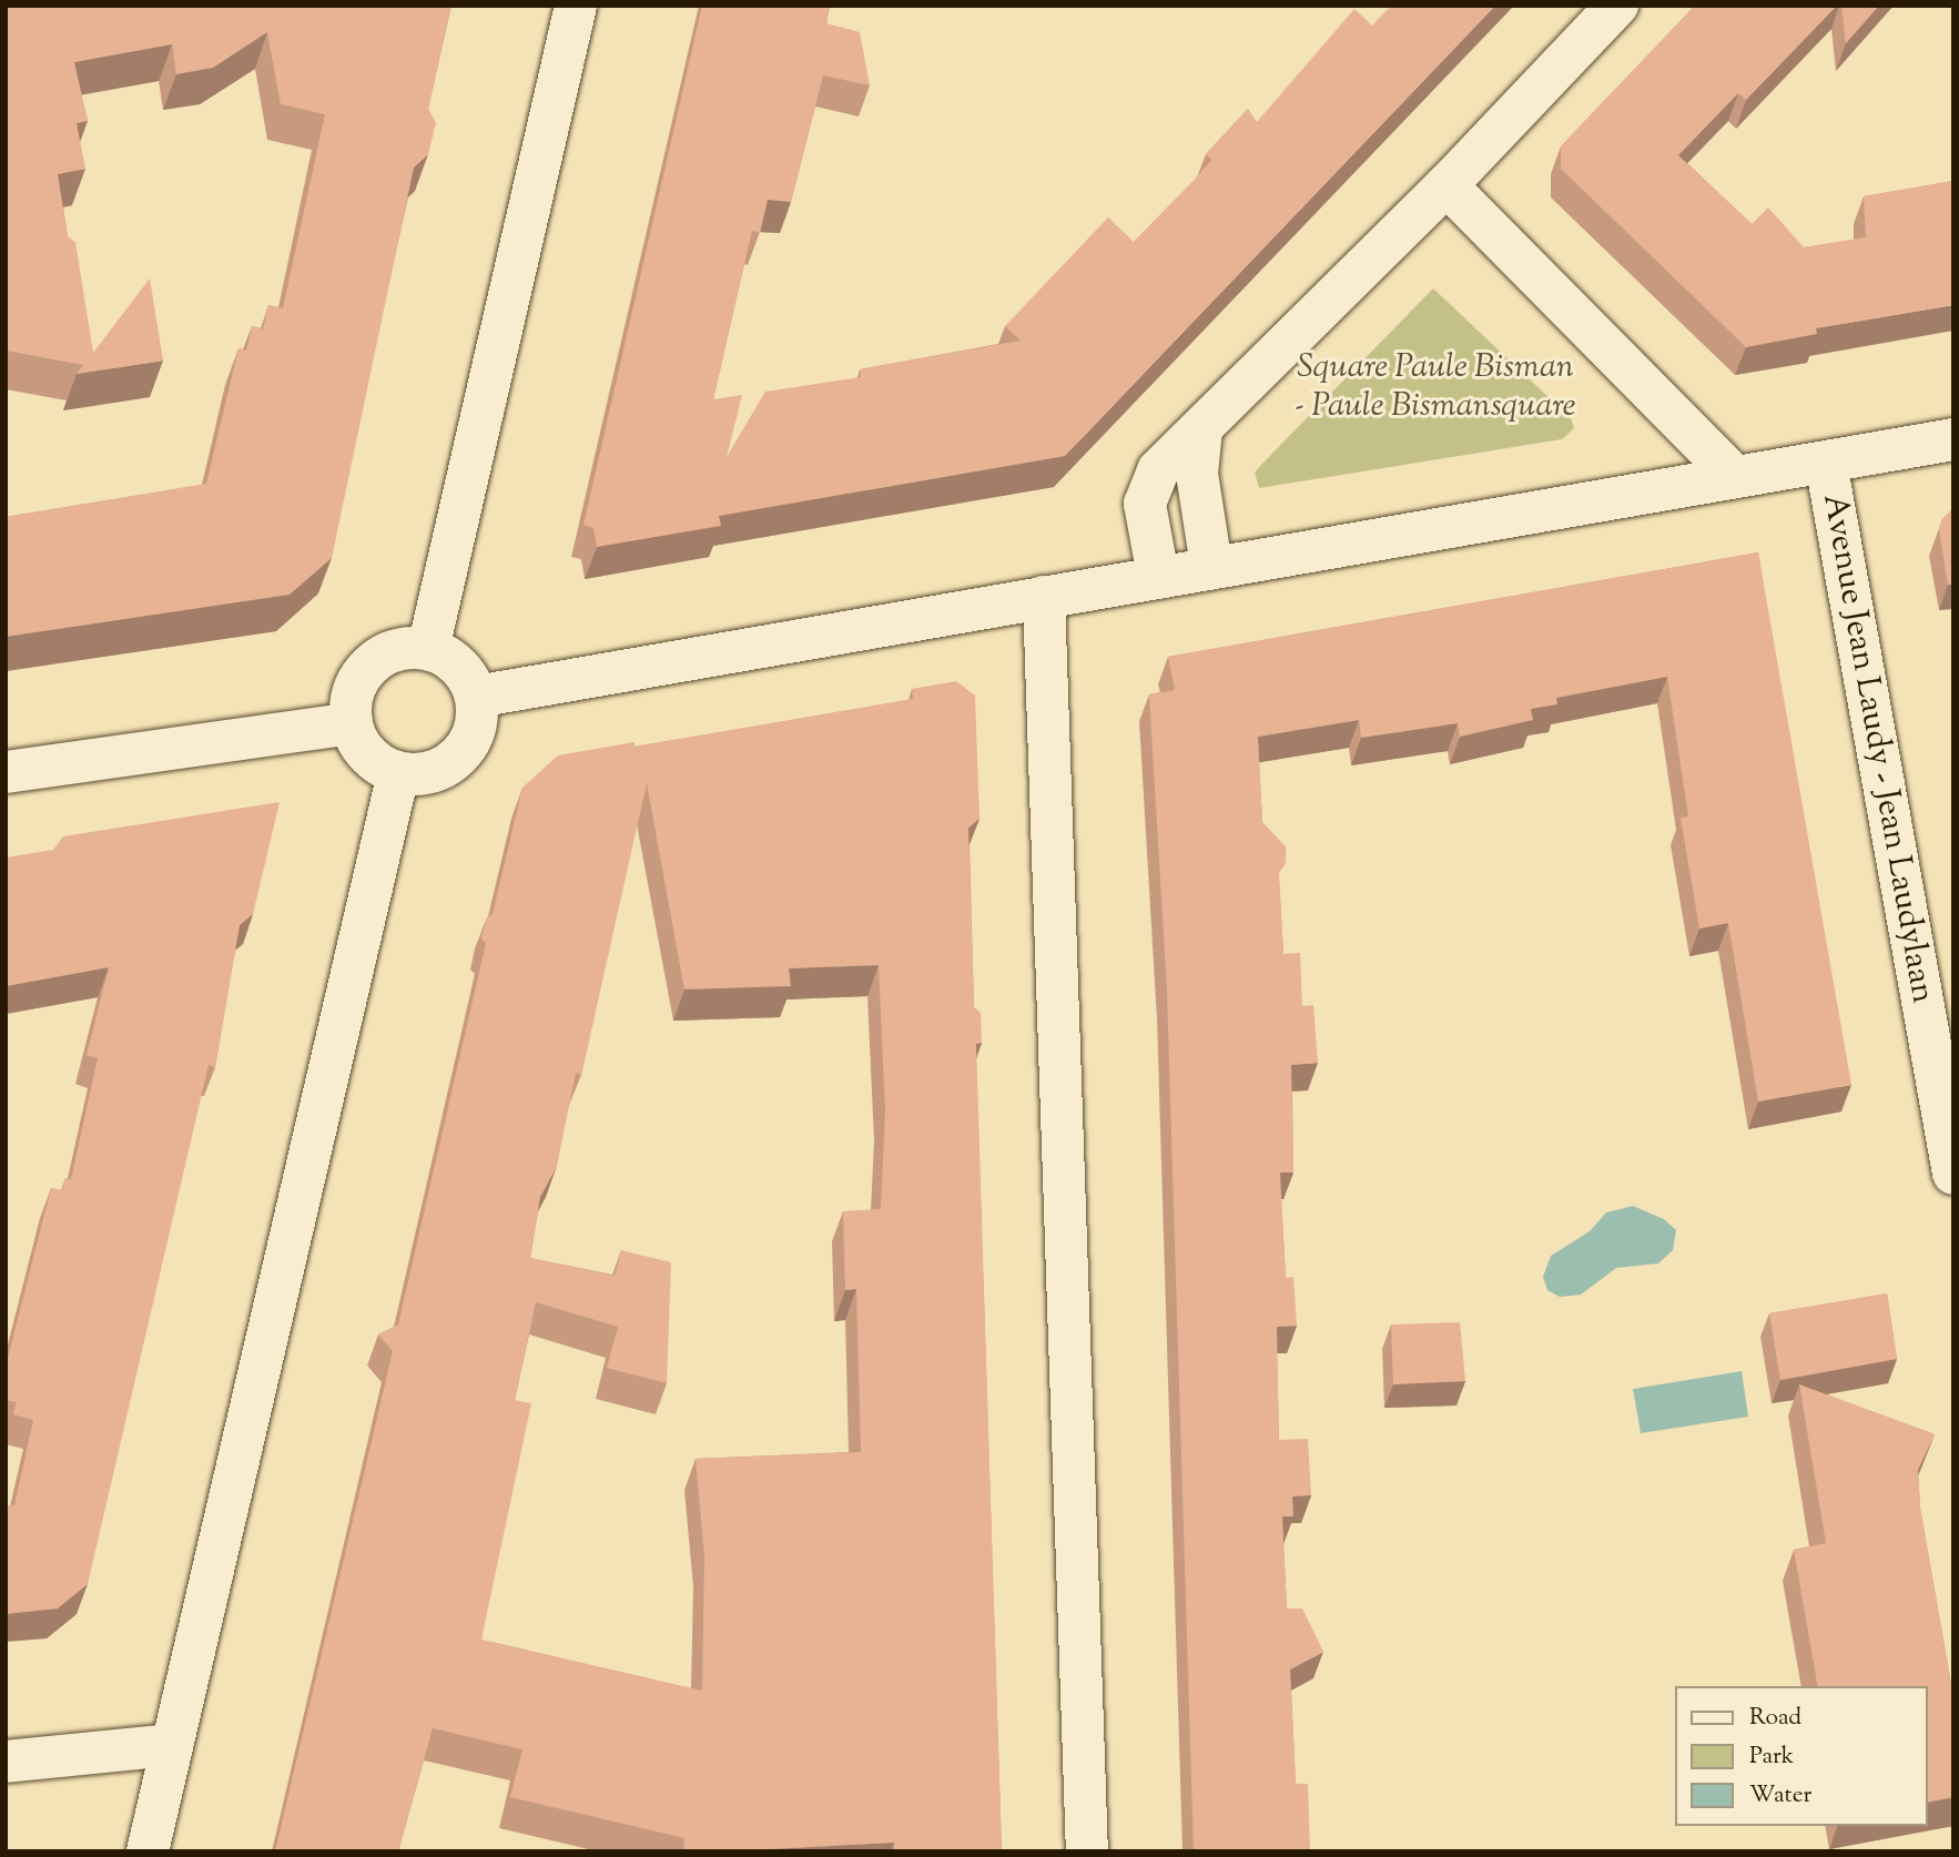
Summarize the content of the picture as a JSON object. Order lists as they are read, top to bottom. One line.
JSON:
{"streets":{"street":["Avenue Jean Laudy - Jean Laudylaan"]},"parks":["Square Paule Bisman - Paule Bismansquare"],"legend":["Road","Park","Water"]}
